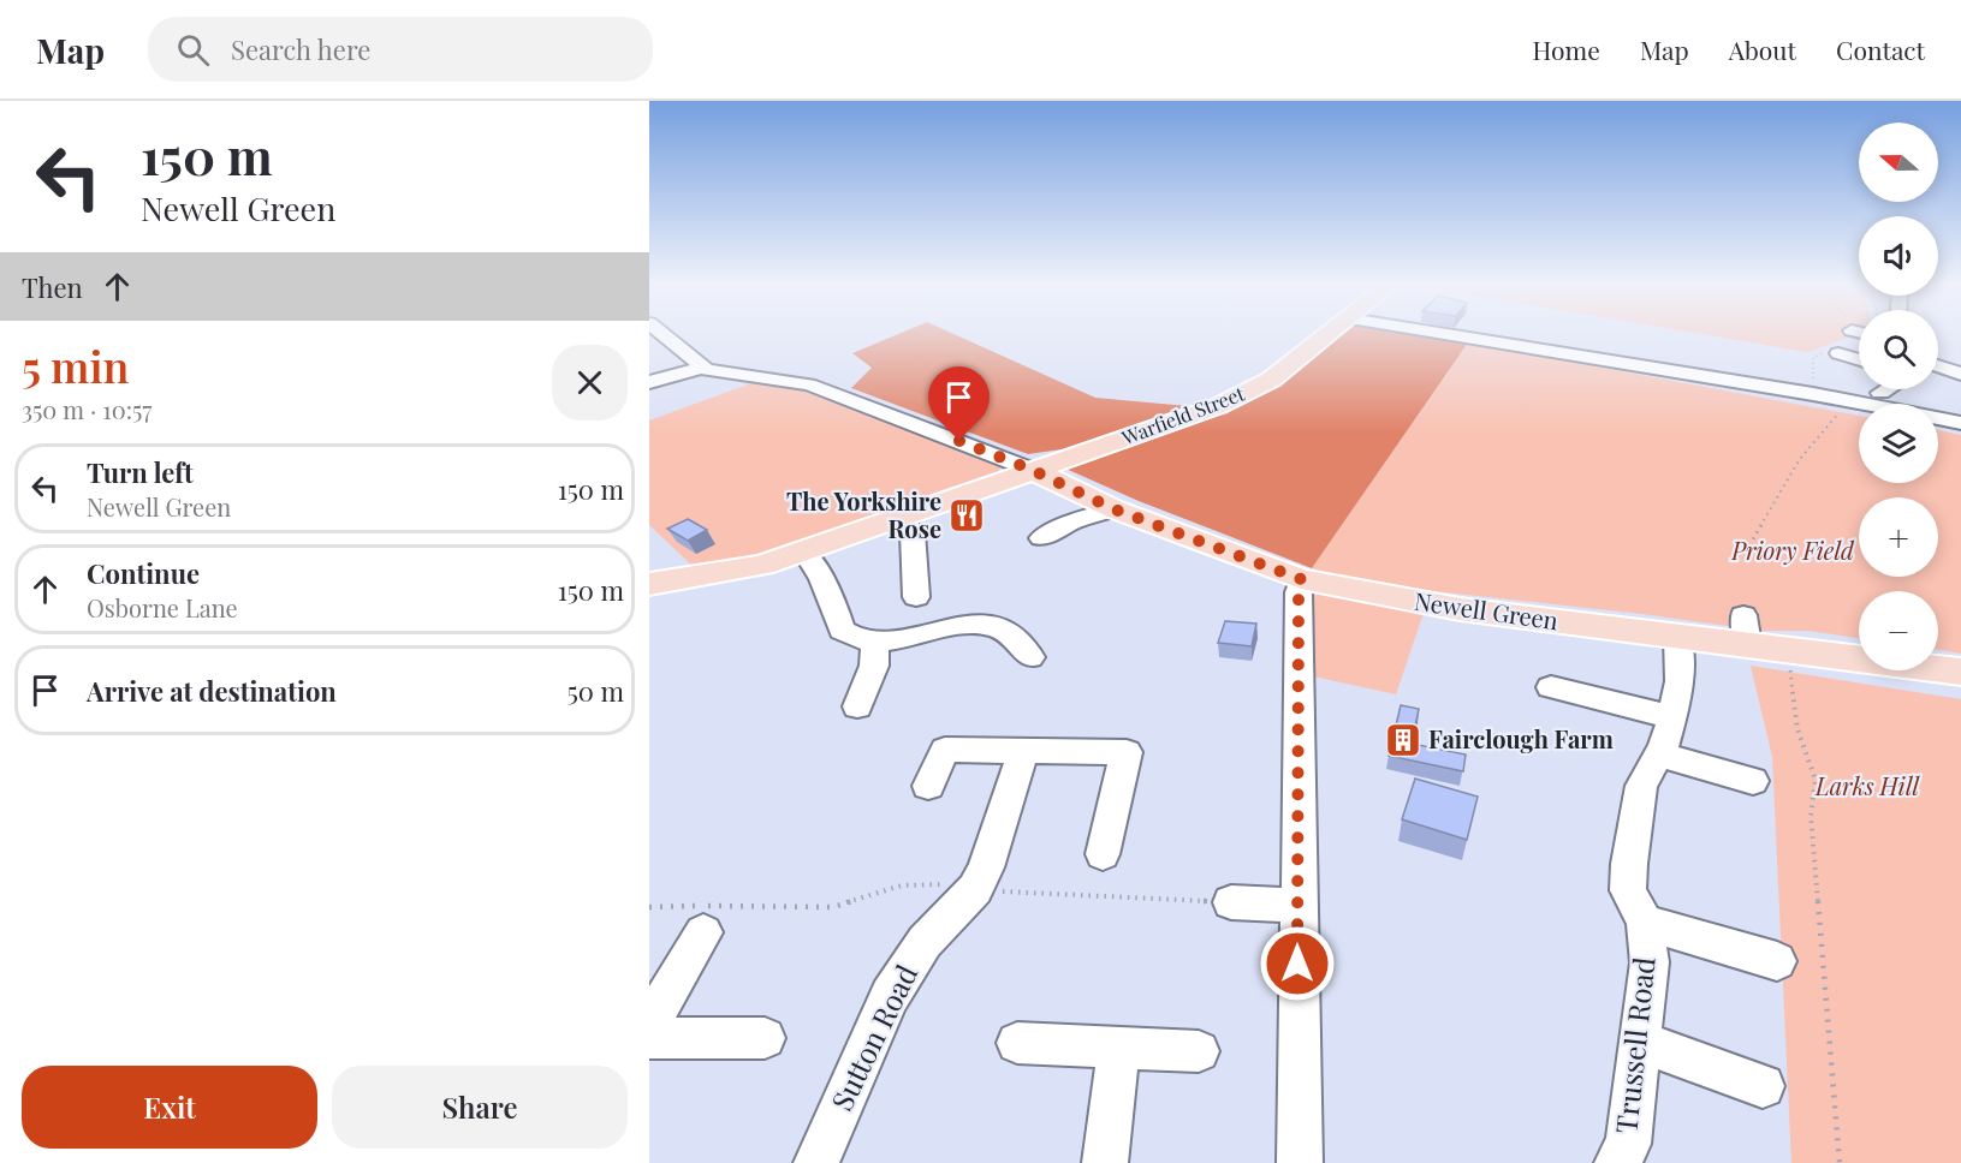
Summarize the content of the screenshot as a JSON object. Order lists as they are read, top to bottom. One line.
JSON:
{"streets":{"main road":["Warfield Street","Newell Green"],"street":["Sutton Road","Trussell Road"]},"crossings":[["Warfield Street","Newell Green"],["Newell Green","Trussell Road"]],"parks":["Priory Field","Larks Hill"],"places":{"restaurant":["The Yorkshire Rose"],"building":["Fairclough Farm"]},"north":"left","page":{"header":"Map","search":"Search here","nav":["Home","Map","About","Contact"],"turn":["150 m","Newell Green"],"map_buttons":["+","−"],"then":"Then","heading":["5 min","350 m · 10:57"],"list":[{"name":"Turn left","note":"Newell Green","value":"150 m"},{"name":"Continue","note":"Osborne Lane","value":"150 m"},{"name":"Arrive at destination","value":"50 m"}],"buttons":["Exit","Share"]}}
